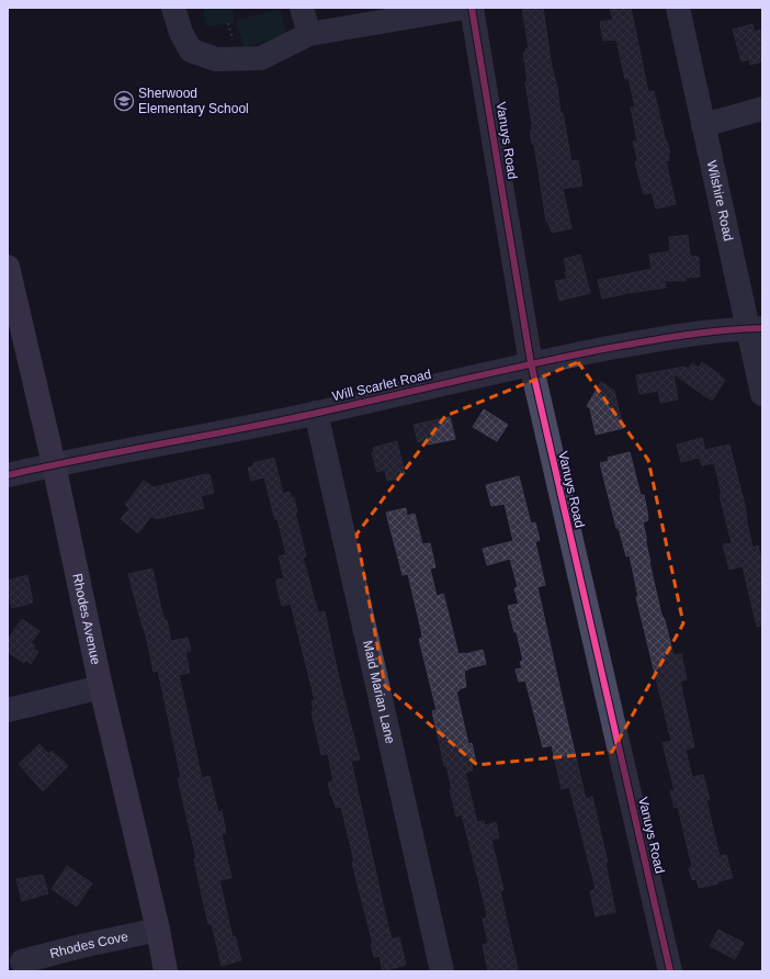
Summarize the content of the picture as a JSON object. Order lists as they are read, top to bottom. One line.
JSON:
{"streets":{"main road":["Rhodes Avenue"],"street":["Vanuys Road","Wilshire Road","Will Scarlet Road","Maid Marian Lane","Rhodes Cove"]},"crossings":[["Vanuys Road","Will Scarlet Road"],["Wilshire Road","Will Scarlet Road"],["Will Scarlet Road","Rhodes Avenue"],["Will Scarlet Road","Maid Marian Lane"],["Rhodes Avenue","Rhodes Cove"]],"places":{"school or university":["Sherwood Elementary School"]}}
